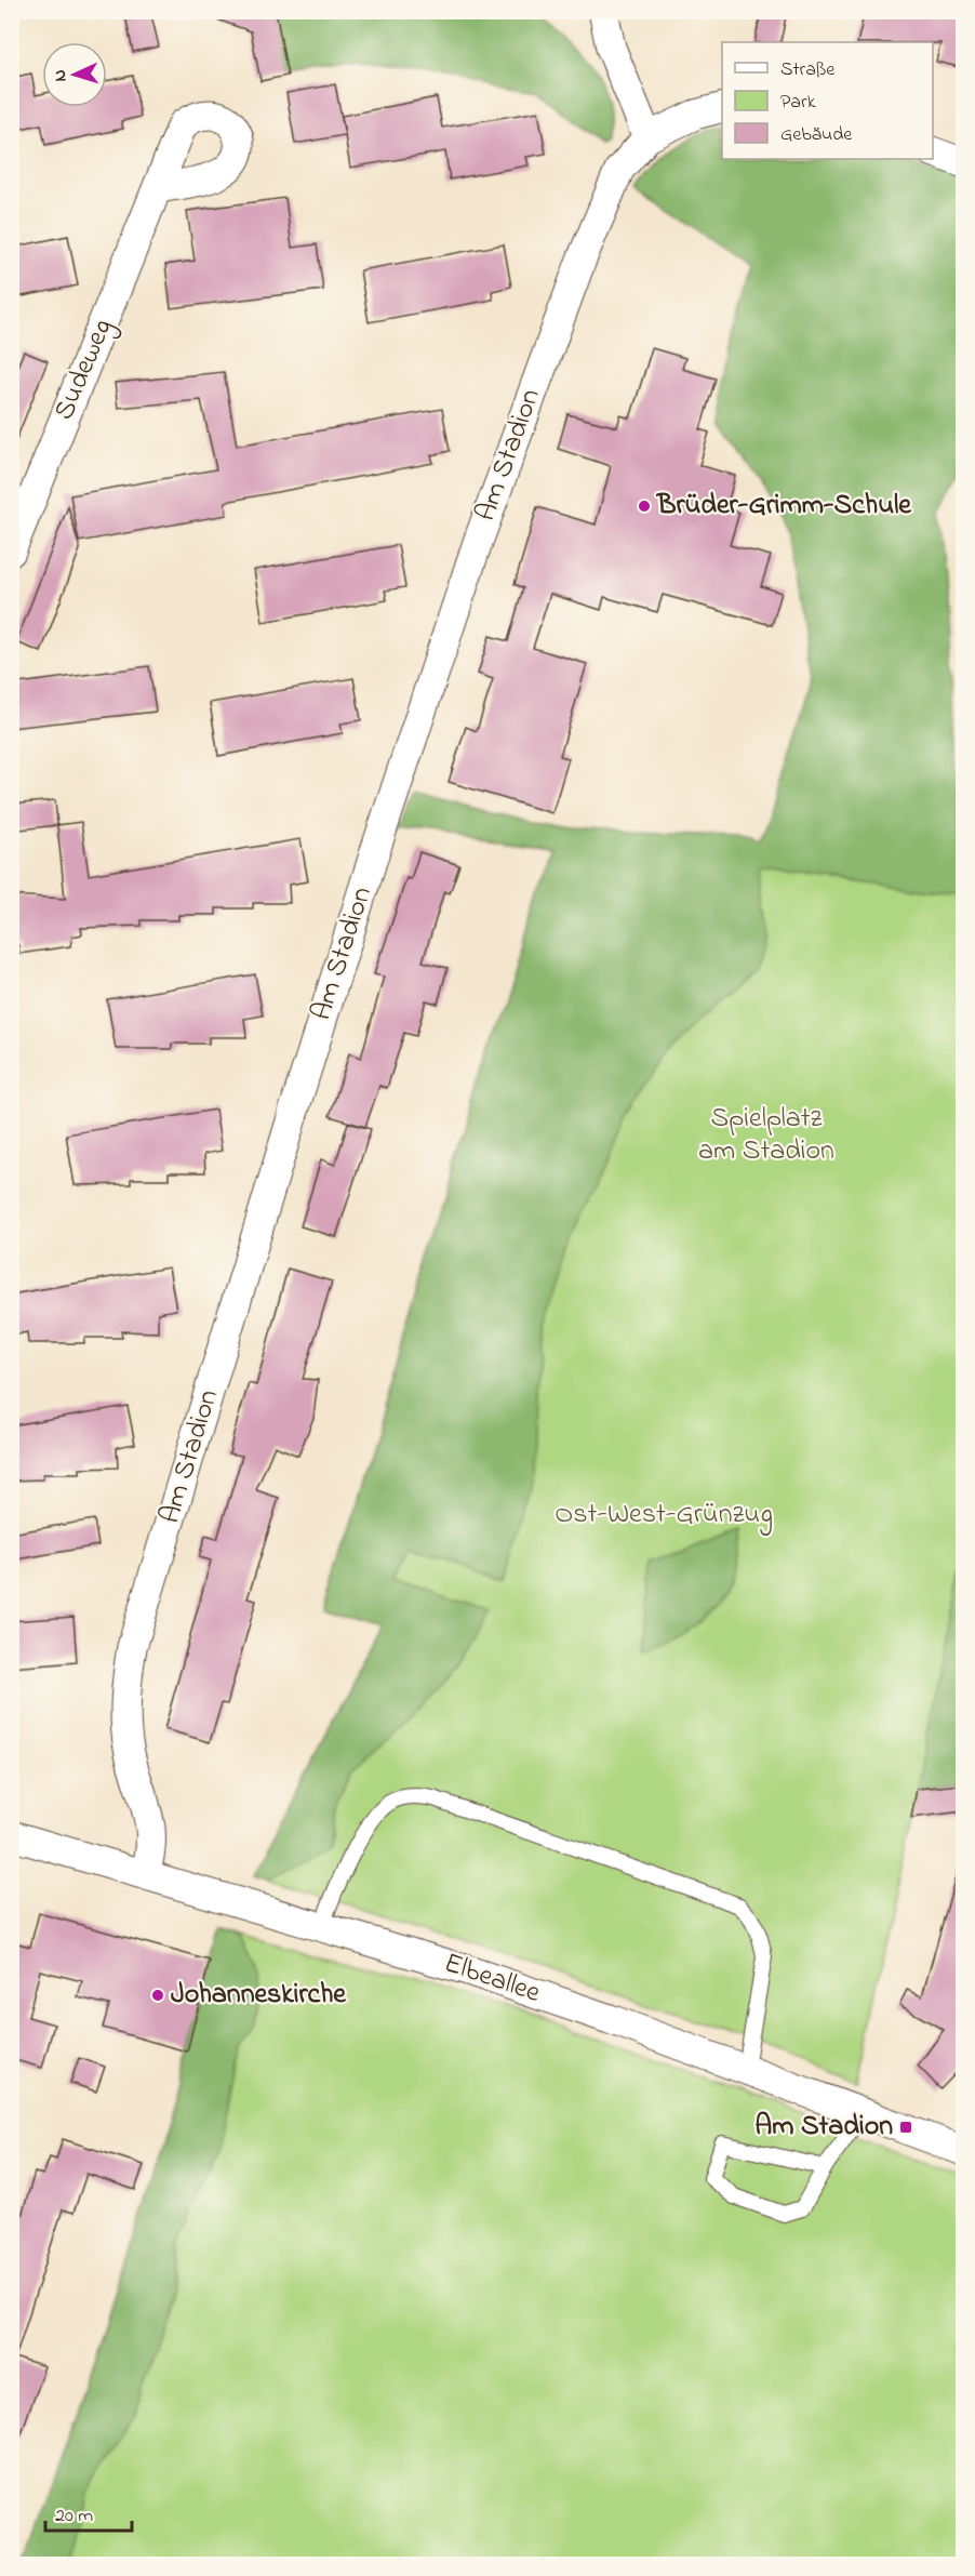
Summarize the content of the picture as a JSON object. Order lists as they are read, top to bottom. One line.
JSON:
{"streets":{"street":["Sudeweg","Am Stadion","Elbeallee"]},"crossings":[["Am Stadion","Elbeallee"]],"parks":["Spielplatz am Stadion","Ost-West-Grünzug"],"places":{"other":["Brüder-Grimm-Schule","Johanneskirche"],"transit":["Am Stadion"]},"legend":["Straße","Park","Gebäude"],"scale_bar":"20 m","north":"left"}
